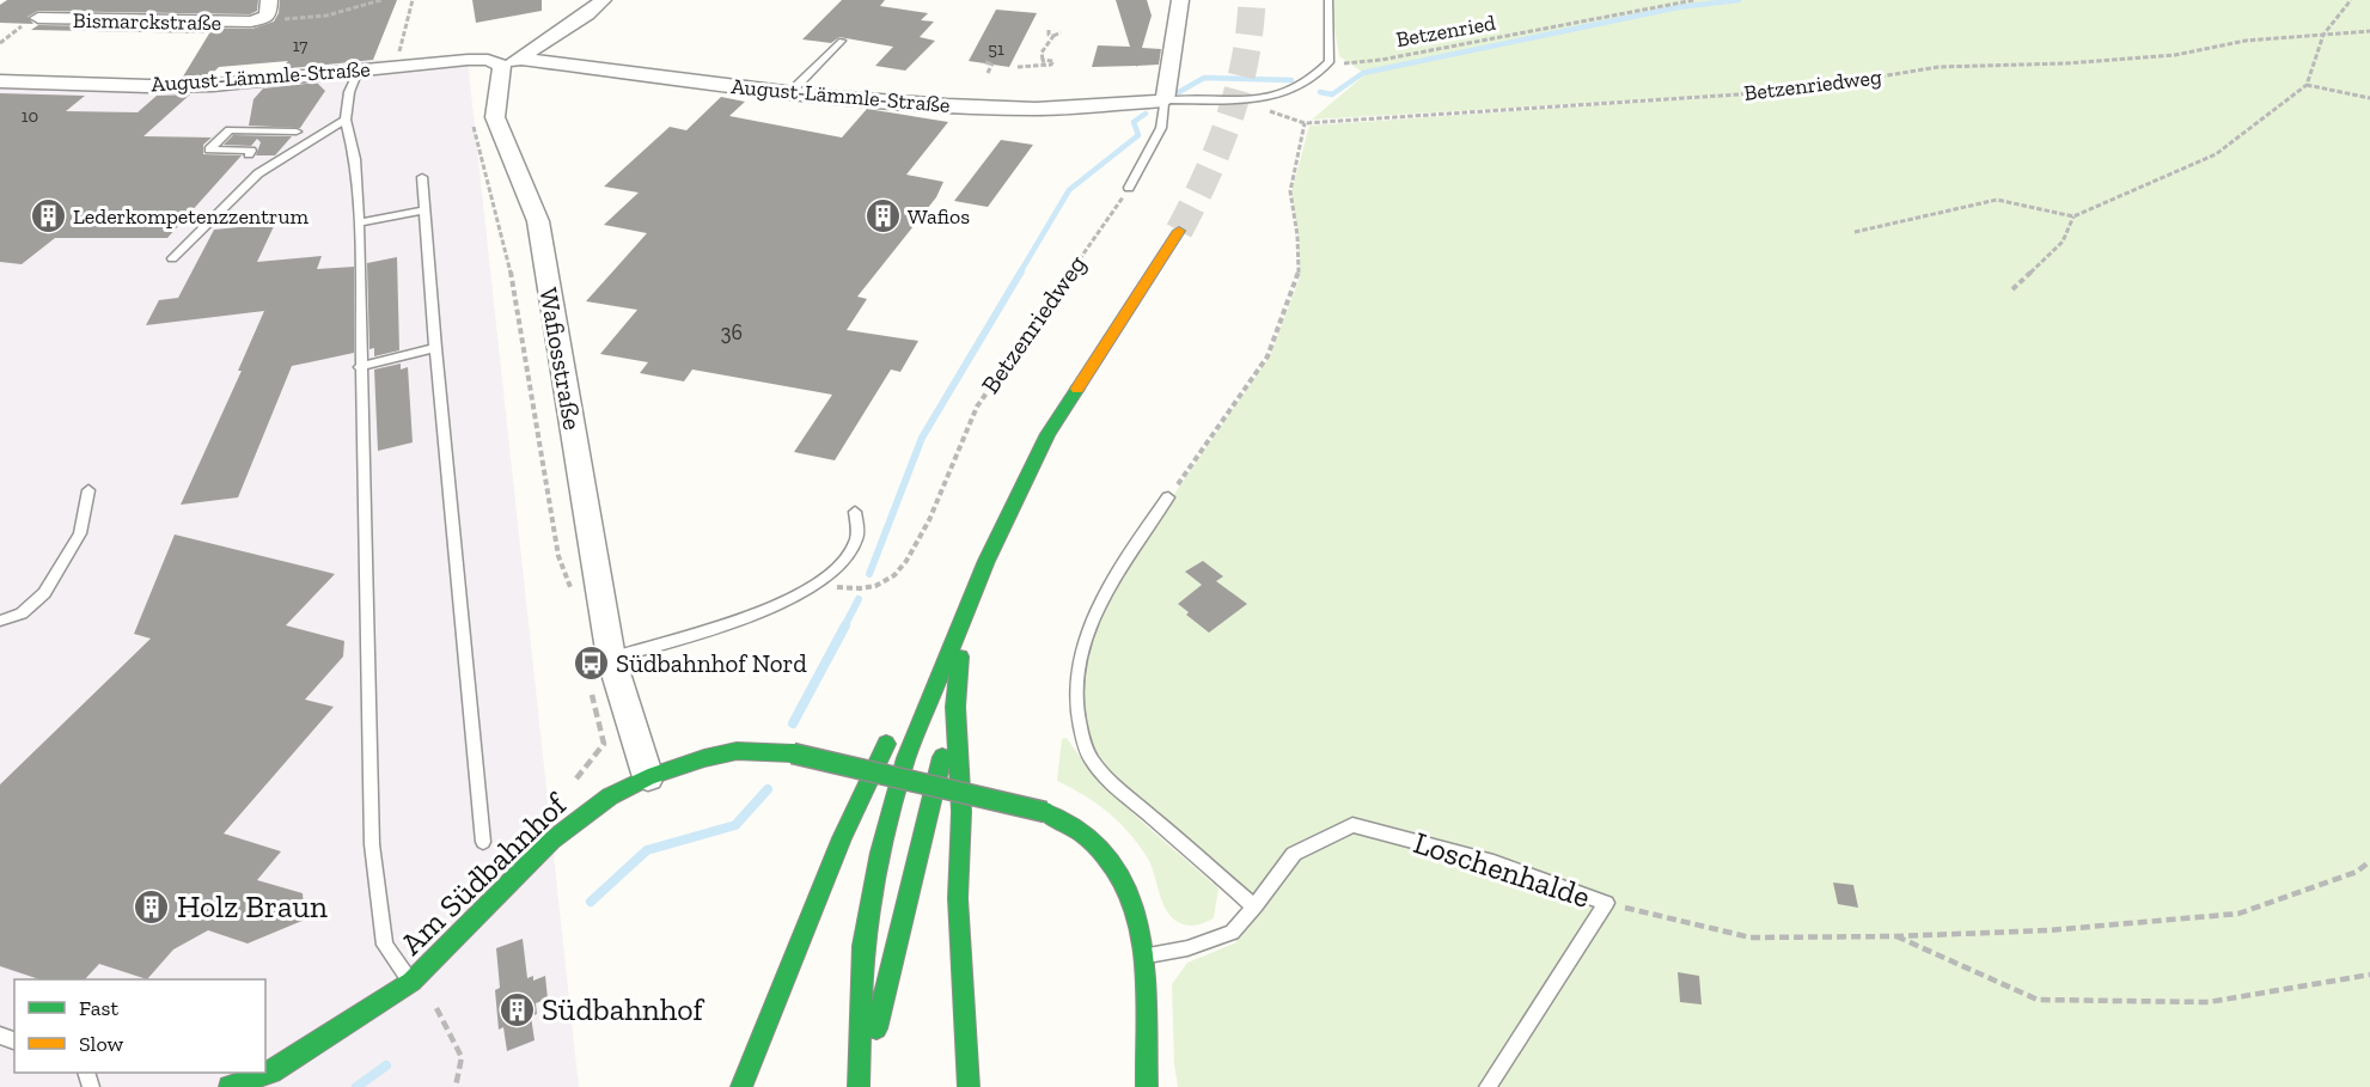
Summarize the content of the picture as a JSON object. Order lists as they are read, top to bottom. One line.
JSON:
{"streets":{"main road":["Am Südbahnhof"],"street":["Bismarckstraße","August-Lämmle-Straße","Wafiosstraße"],"lane":["Loschenhalde"],"path":["Betzenried","Betzenriedweg"]},"crossings":[["August-Lämmle-Straße","Wafiosstraße"],["Wafiosstraße","Am Südbahnhof"],["Loschenhalde","Am Südbahnhof"]],"places":{"building":["Lederkompetenzzentrum","Wafios","Holz Braun","Südbahnhof"],"bus stop":["Südbahnhof Nord"]},"house_numbers":["17","51","10","36"],"legend":["Fast","Slow"]}
